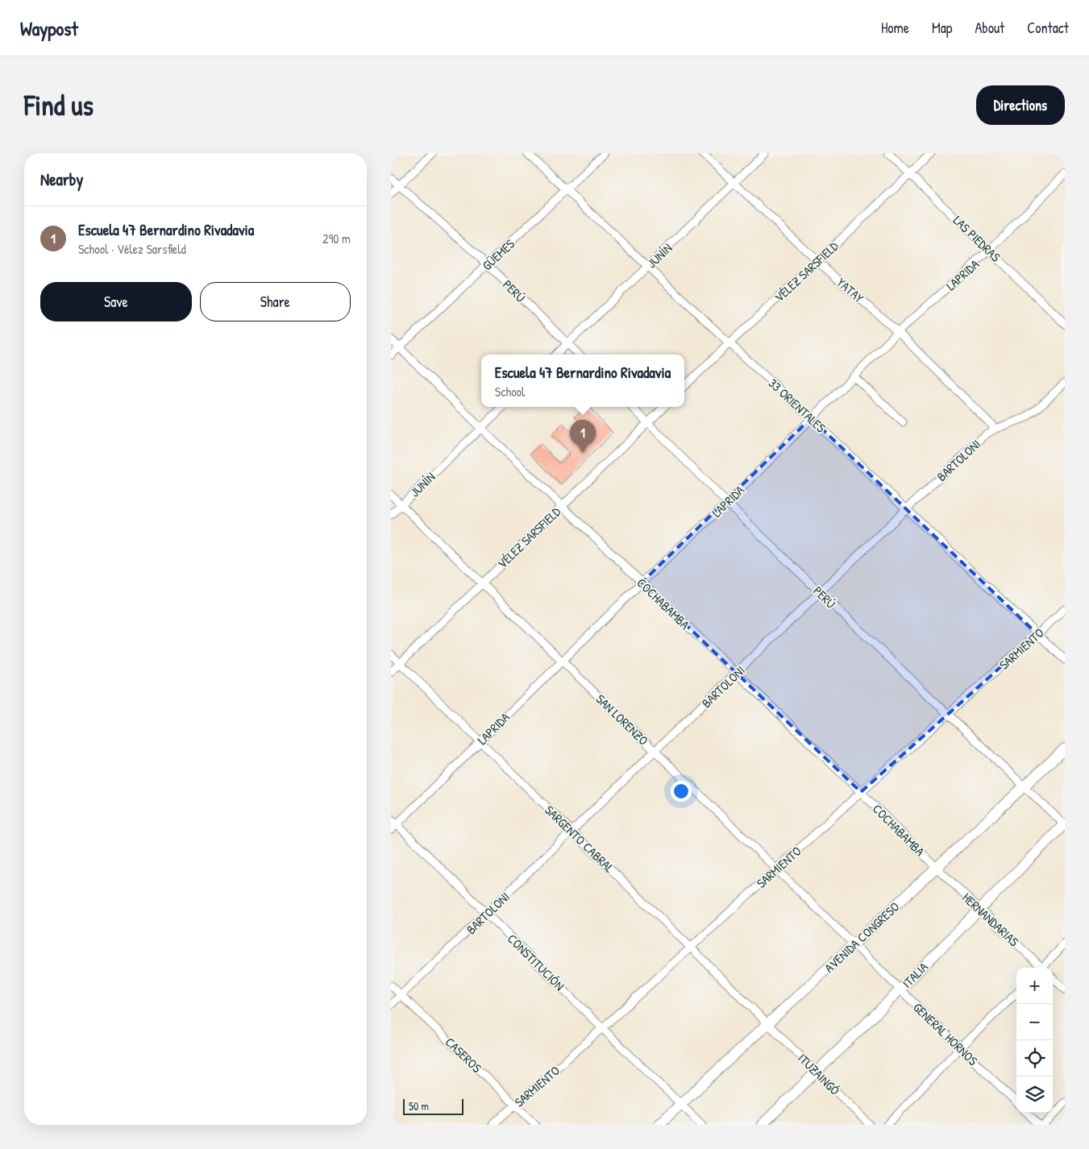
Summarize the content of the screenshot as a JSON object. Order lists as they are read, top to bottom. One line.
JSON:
{"streets":{"street":["LAS PIEDRAS","GÜEMES","JUNÍN","VÉLEZ SARSFIELD","LAPRIDA","YATAY","PERÚ","33 ORIENTALES","BARTOLONI","COCHABAMBA","SARMIENTO","SAN LORENZO","SARGENTO CABRAL","HERNANDARIAS","AVENIDA CONGRESO","CONSTITUCIÓN","ITALIA","GENERAL HORNOS","CASEROS","ITUZAINGÓ"]},"crossings":[["LAS PIEDRAS","VÉLEZ SARSFIELD"],["LAS PIEDRAS","LAPRIDA"],["GÜEMES","PERÚ"],["GÜEMES","33 ORIENTALES"],["GÜEMES","COCHABAMBA"],["JUNÍN","YATAY"],["JUNÍN","PERÚ"],["JUNÍN","33 ORIENTALES"],["JUNÍN","COCHABAMBA"],["JUNÍN","SAN LORENZO"],["VÉLEZ SARSFIELD","YATAY"],["VÉLEZ SARSFIELD","PERÚ"],["VÉLEZ SARSFIELD","33 ORIENTALES"],["VÉLEZ SARSFIELD","COCHABAMBA"],["VÉLEZ SARSFIELD","SAN LORENZO"],["VÉLEZ SARSFIELD","SARGENTO CABRAL"],["LAPRIDA","YATAY"],["LAPRIDA","PERÚ"],["LAPRIDA","33 ORIENTALES"],["LAPRIDA","COCHABAMBA"],["LAPRIDA","SAN LORENZO"],["LAPRIDA","SARGENTO CABRAL"],["LAPRIDA","CONSTITUCIÓN"],["YATAY","BARTOLONI"],["PERÚ","BARTOLONI"],["PERÚ","SARMIENTO"],["PERÚ","AVENIDA CONGRESO"],["PERÚ","ITALIA"],["33 ORIENTALES","BARTOLONI"],["33 ORIENTALES","SARMIENTO"],["BARTOLONI","COCHABAMBA"],["BARTOLONI","SAN LORENZO"],["BARTOLONI","SARGENTO CABRAL"],["BARTOLONI","CONSTITUCIÓN"],["BARTOLONI","CASEROS"],["COCHABAMBA","SARMIENTO"],["COCHABAMBA","HERNANDARIAS"],["COCHABAMBA","AVENIDA CONGRESO"],["SARMIENTO","SAN LORENZO"],["SARMIENTO","SARGENTO CABRAL"],["SARMIENTO","CONSTITUCIÓN"],["SARMIENTO","CASEROS"],["SAN LORENZO","AVENIDA CONGRESO"],["SAN LORENZO","GENERAL HORNOS"],["SARGENTO CABRAL","AVENIDA CONGRESO"],["SARGENTO CABRAL","ITUZAINGÓ"],["HERNANDARIAS","AVENIDA CONGRESO"],["HERNANDARIAS","ITALIA"],["AVENIDA CONGRESO","CONSTITUCIÓN"],["AVENIDA CONGRESO","GENERAL HORNOS"],["AVENIDA CONGRESO","ITUZAINGÓ"],["ITALIA","GENERAL HORNOS"],["ITALIA","ITUZAINGÓ"]],"scale_bar":"50 m","page":{"header":"Waypost","nav":["Home","Map","About","Contact"],"buttons":["Directions",["Save","Share"]],"title":"Find us","heading":"Nearby","list":[{"mark":"1","name":"Escuela 47 Bernardino Rivadavia","note":"School · Vélez Sarsfield","value":"290 m"}],"popup":["Escuela 47 Bernardino Rivadavia","School"],"pins":"1","map_buttons":["+","−"],"scale":"50 m"}}
